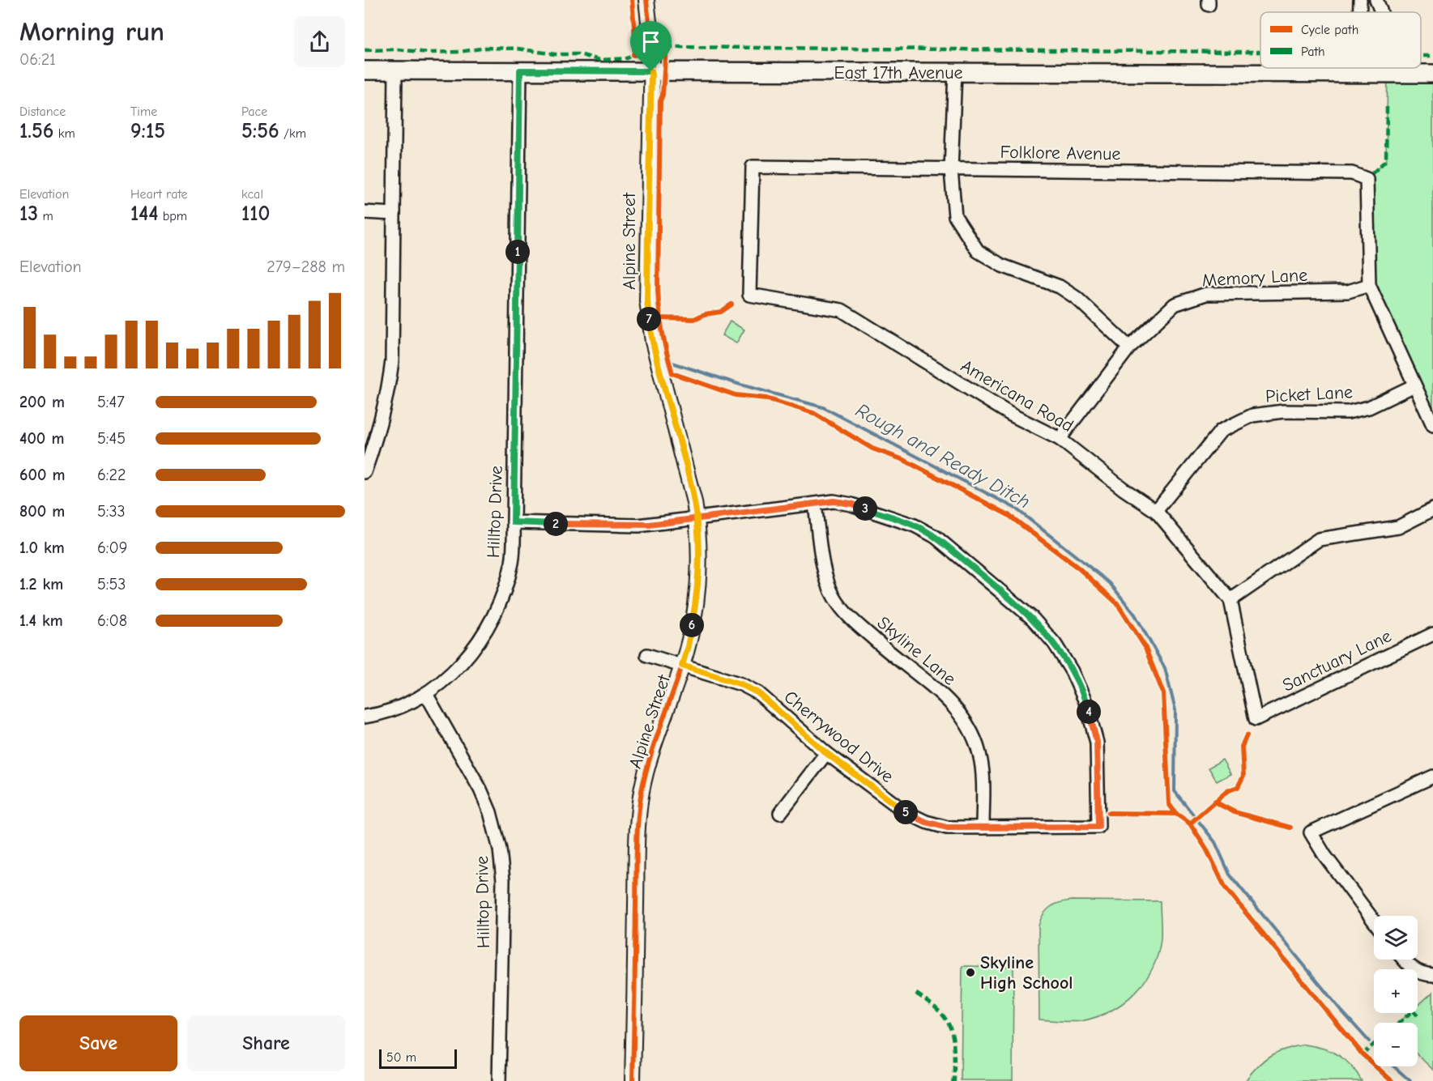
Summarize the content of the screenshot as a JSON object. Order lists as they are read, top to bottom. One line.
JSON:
{"streets":{"main road":["East 17th Avenue"],"street":["Folklore Avenue","Alpine Street","Memory Lane","Picket Lane","Americana Road","Hilltop Drive","Skyline Lane","Sanctuary Lane","Cherrywood Drive"]},"crossings":[["East 17th Avenue","Alpine Street"],["East 17th Avenue","Hilltop Drive"],["Folklore Avenue","Memory Lane"],["Folklore Avenue","Americana Road"],["Alpine Street","Cherrywood Drive"],["Memory Lane","Americana Road"],["Picket Lane","Americana Road"],["Americana Road","Sanctuary Lane"],["Skyline Lane","Cherrywood Drive"]],"water":["Rough and Ready Ditch"],"places":["Skyline High School"],"legend":["Cycle path","Path"],"scale_bar":"50 m","page":{"heading":["Morning run","06:21"],"stats":[["Distance","1.56 km"],["Time","9:15"],["Pace","5:56 /km"],["Elevation","13 m"],["Heart rate","144 bpm"],["kcal","110"]],"pins":["1","7","3","2","6","4","5"],"chart":["Elevation","279–288 m"],"list":[{"name":"200 m","note":"5:47"},{"name":"400 m","note":"5:45"},{"name":"600 m","note":"6:22"},{"name":"800 m","note":"5:33"},{"name":"1.0 km","note":"6:09"},{"name":"1.2 km","note":"5:53"},{"name":"1.4 km","note":"6:08"}],"map_buttons":["+","−"],"buttons":["Save","Share"],"scale":"50 m"}}
